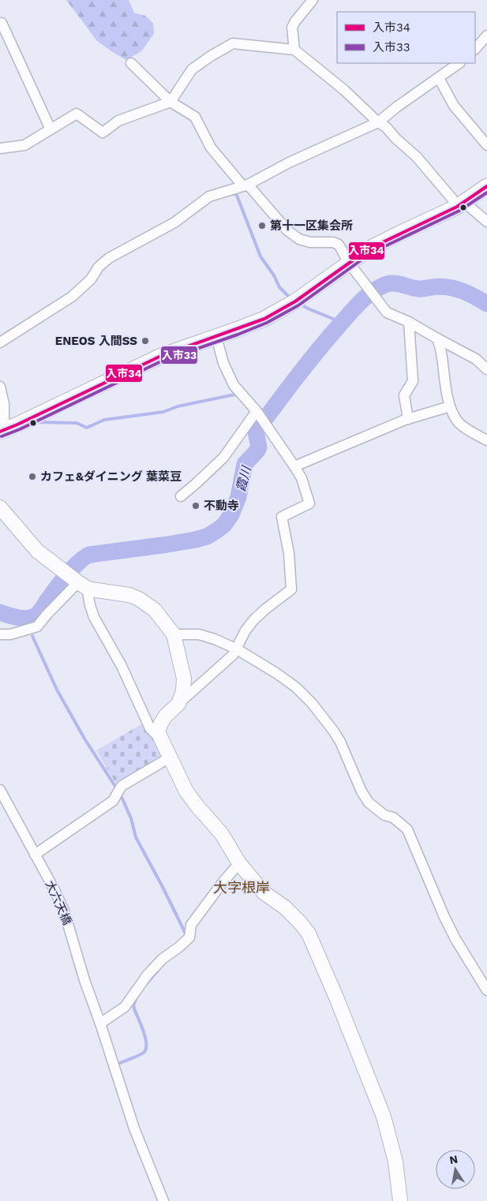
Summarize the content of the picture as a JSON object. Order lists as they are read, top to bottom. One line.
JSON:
{"streets":{"street":["大六天橋"]},"districts":["大字根岸"],"water":["霞川"],"places":["第十一区集会所","ENEOS 入間SS","カフェ&ダイニング 葉菜豆","不動寺"],"lines":["transit line 入市34","transit line 入市33"],"legend":["入市34","入市33"],"north":"top"}
